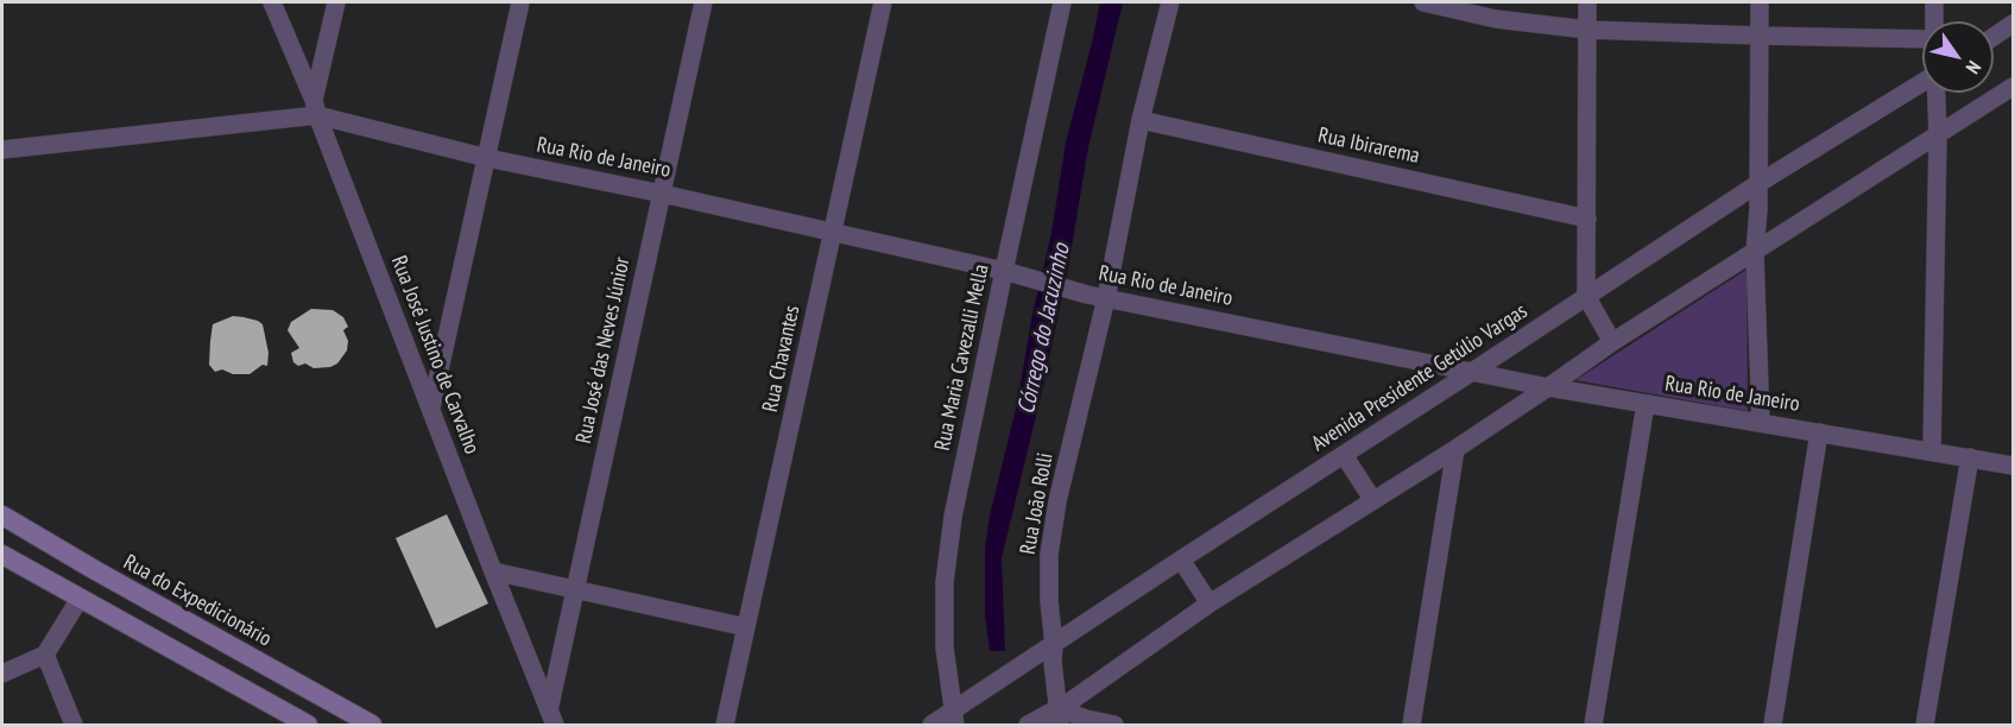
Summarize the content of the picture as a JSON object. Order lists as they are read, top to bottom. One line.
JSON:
{"streets":{"main road":["Rua do Expedicionário"],"street":["Rua Ibirarema","Rua Rio de Janeiro","Rua José das Neves Júnior","Rua José Justino de Carvalho","Rua Maria Cavezalli Mella","Rua Chavantes","Avenida Presidente Getúlio Vargas","Rua João Rolli"]},"crossings":[["Rua Ibirarema","Rua João Rolli"],["Rua Rio de Janeiro","Rua José das Neves Júnior"],["Rua Rio de Janeiro","Rua José Justino de Carvalho"],["Rua Rio de Janeiro","Rua Maria Cavezalli Mella"],["Rua Rio de Janeiro","Rua Chavantes"],["Rua Rio de Janeiro","Avenida Presidente Getúlio Vargas"],["Rua Rio de Janeiro","Rua João Rolli"],["Rua José das Neves Júnior","Rua José Justino de Carvalho"],["Rua Maria Cavezalli Mella","Avenida Presidente Getúlio Vargas"],["Avenida Presidente Getúlio Vargas","Rua João Rolli"]],"water":["Córrego do Jacuzinho"],"north":"bottom right"}
